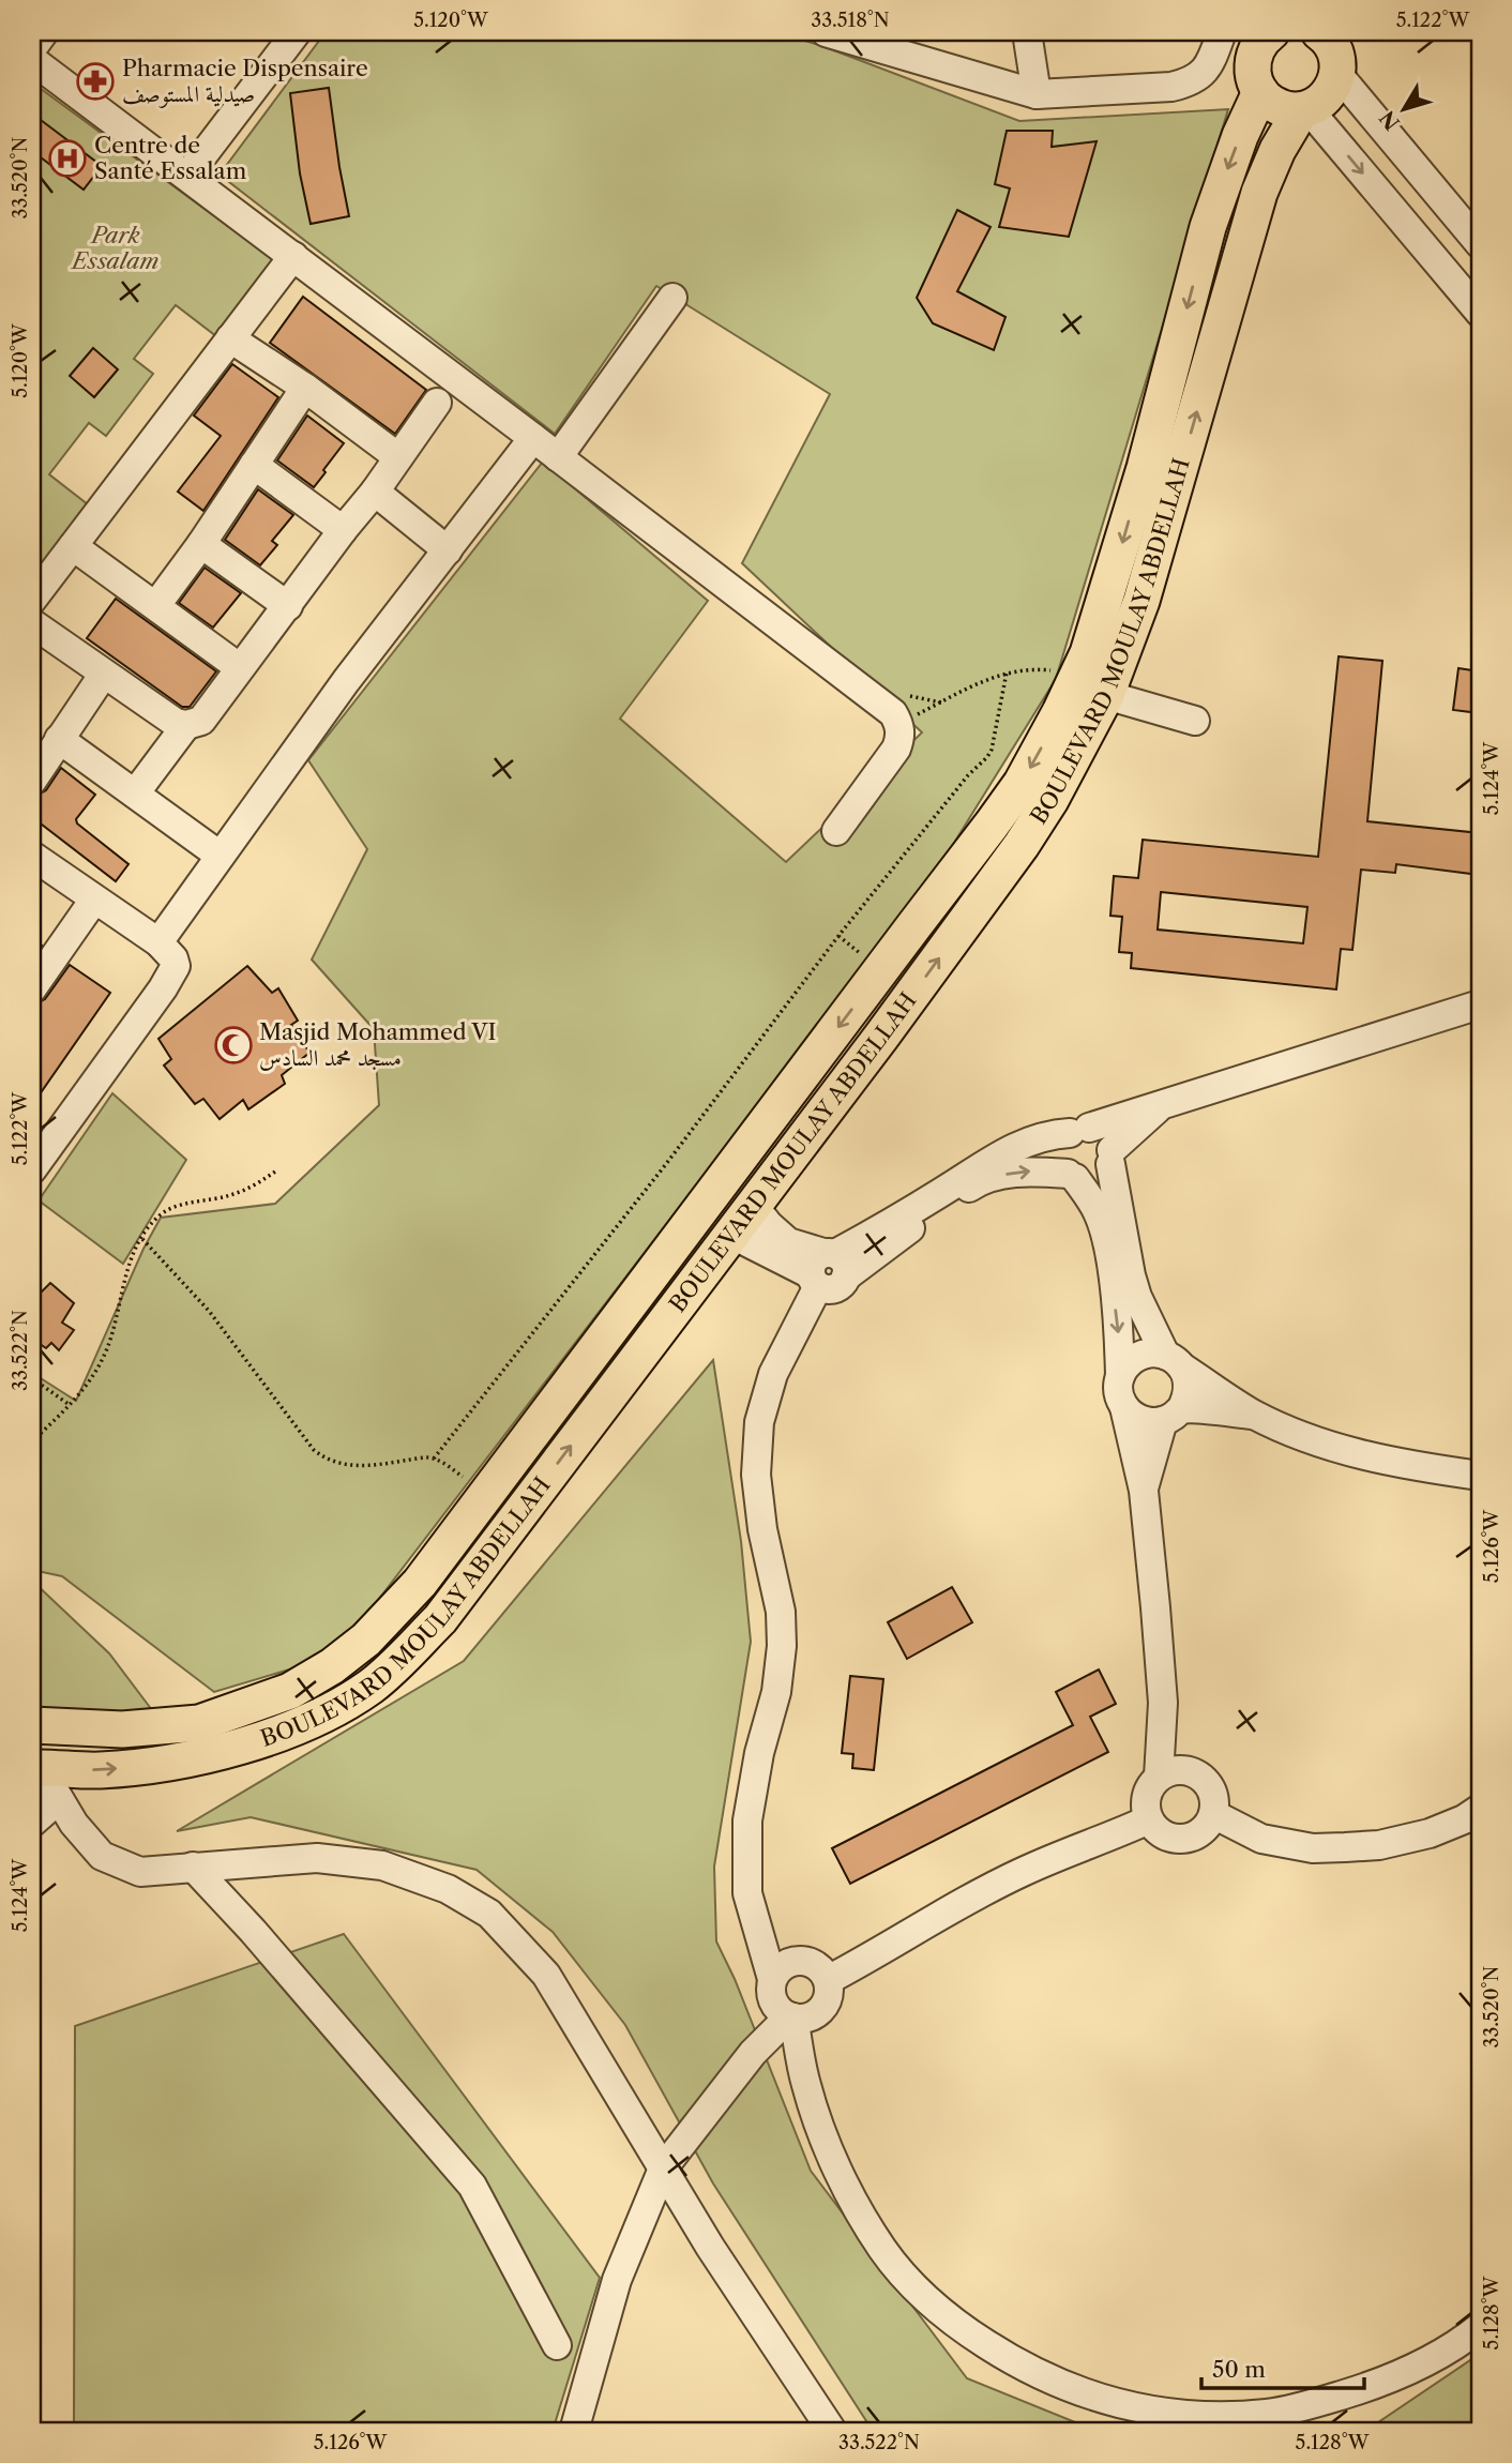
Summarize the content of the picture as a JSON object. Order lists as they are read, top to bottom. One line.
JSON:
{"streets":{"main road":["BOULEVARD MOULAY ABDELLAH"]},"parks":["Park Essalam"],"places":{"pharmacy":["Pharmacie Dispensaire صيدلية المستوصف"],"hospital":["Centre de Santé Essalam"],"mosque":["Masjid Mohammed VI مسجد محمد السادس"]},"scale_bar":"50 m","north":"bottom left","coordinates":["5.120°W","33.518°N","5.122°W","33.520°N","5.124°W","33.522°N","5.126°W","5.128°W"]}
